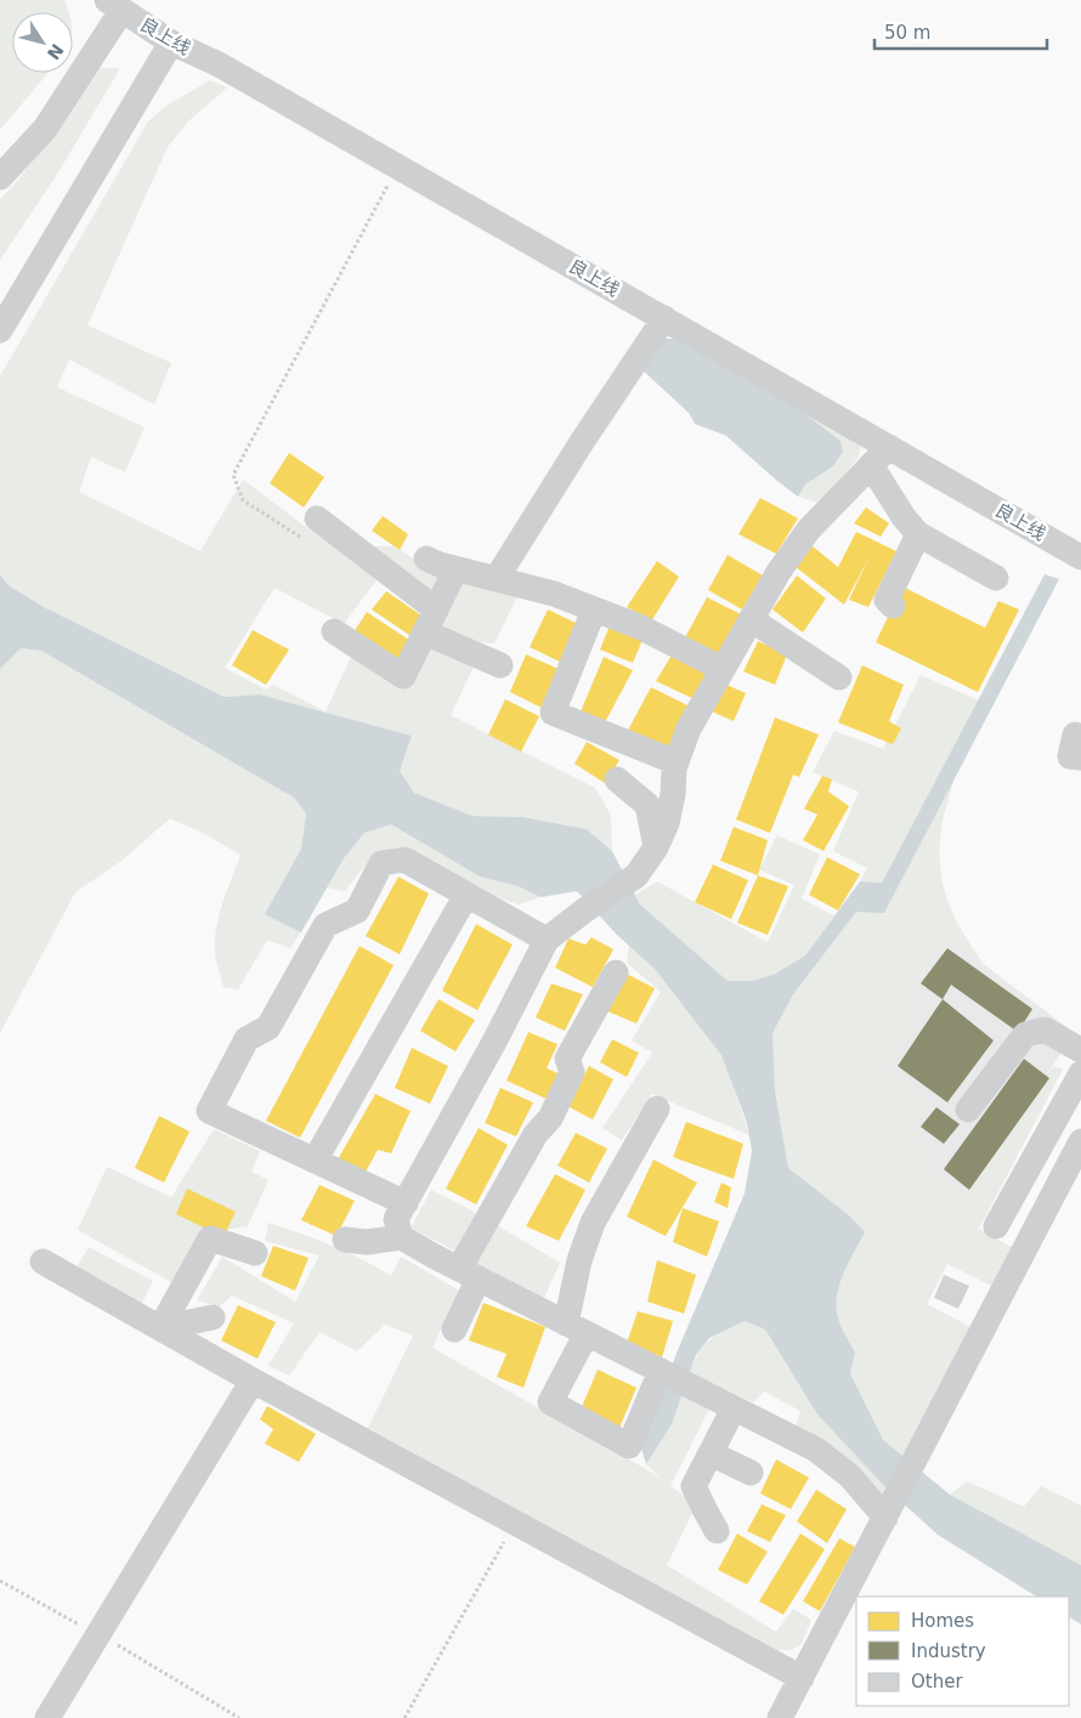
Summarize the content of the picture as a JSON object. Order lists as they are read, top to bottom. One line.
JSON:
{"streets":{"street":["良上线"]},"legend":["Homes","Industry","Other"],"scale_bar":"50 m","north":"bottom right"}
